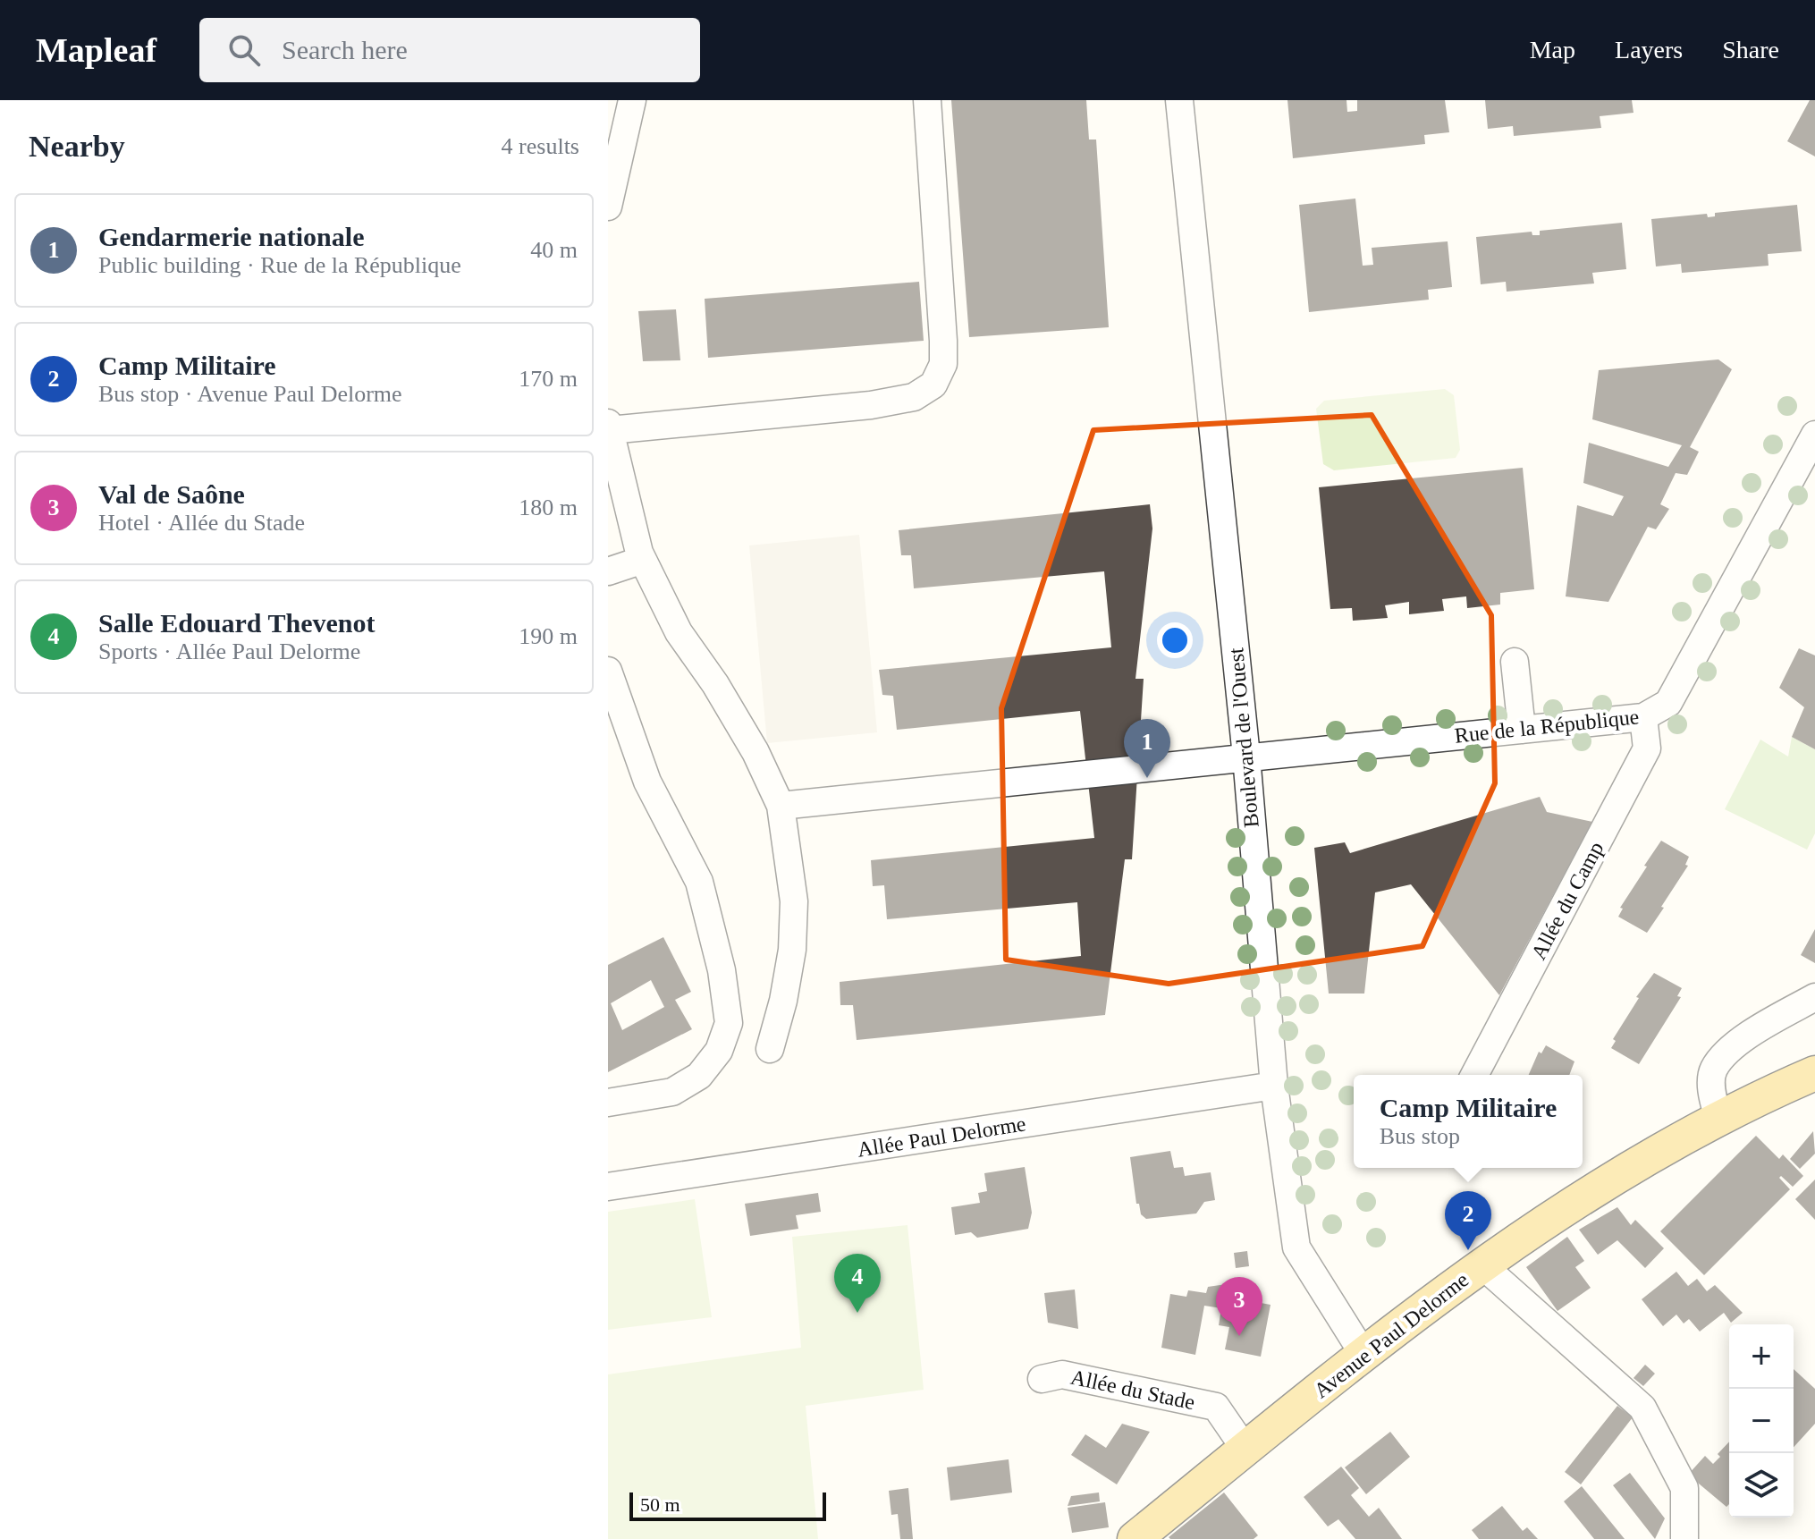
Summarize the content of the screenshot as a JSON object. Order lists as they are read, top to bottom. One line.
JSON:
{"streets":{"main road":["Avenue Paul Delorme"],"street":["Rue de la République","Boulevard de l'Ouest","Allée du Camp","Allée Paul Delorme","Allée du Stade"]},"crossings":[["Rue de la République","Boulevard de l'Ouest"],["Rue de la République","Allée du Camp"],["Boulevard de l'Ouest","Allée Paul Delorme"],["Boulevard de l'Ouest","Avenue Paul Delorme"],["Avenue Paul Delorme","Allée du Stade"]],"scale_bar":"50 m","page":{"header":"Mapleaf","search":"Search here","nav":["Map","Layers","Share"],"heading":["Nearby","4 results"],"list":[{"mark":"1","name":"Gendarmerie nationale","note":"Public building · Rue de la République","value":"40 m"},{"mark":"2","name":"Camp Militaire","note":"Bus stop · Avenue Paul Delorme","value":"170 m"},{"mark":"3","name":"Val de Saône","note":"Hotel · Allée du Stade","value":"180 m"},{"mark":"4","name":"Salle Edouard Thevenot","note":"Sports · Allée Paul Delorme","value":"190 m"}],"pins":["1","2","4","3"],"popup":["Camp Militaire","Bus stop"],"map_buttons":["+","−"],"scale":"50 m"}}
